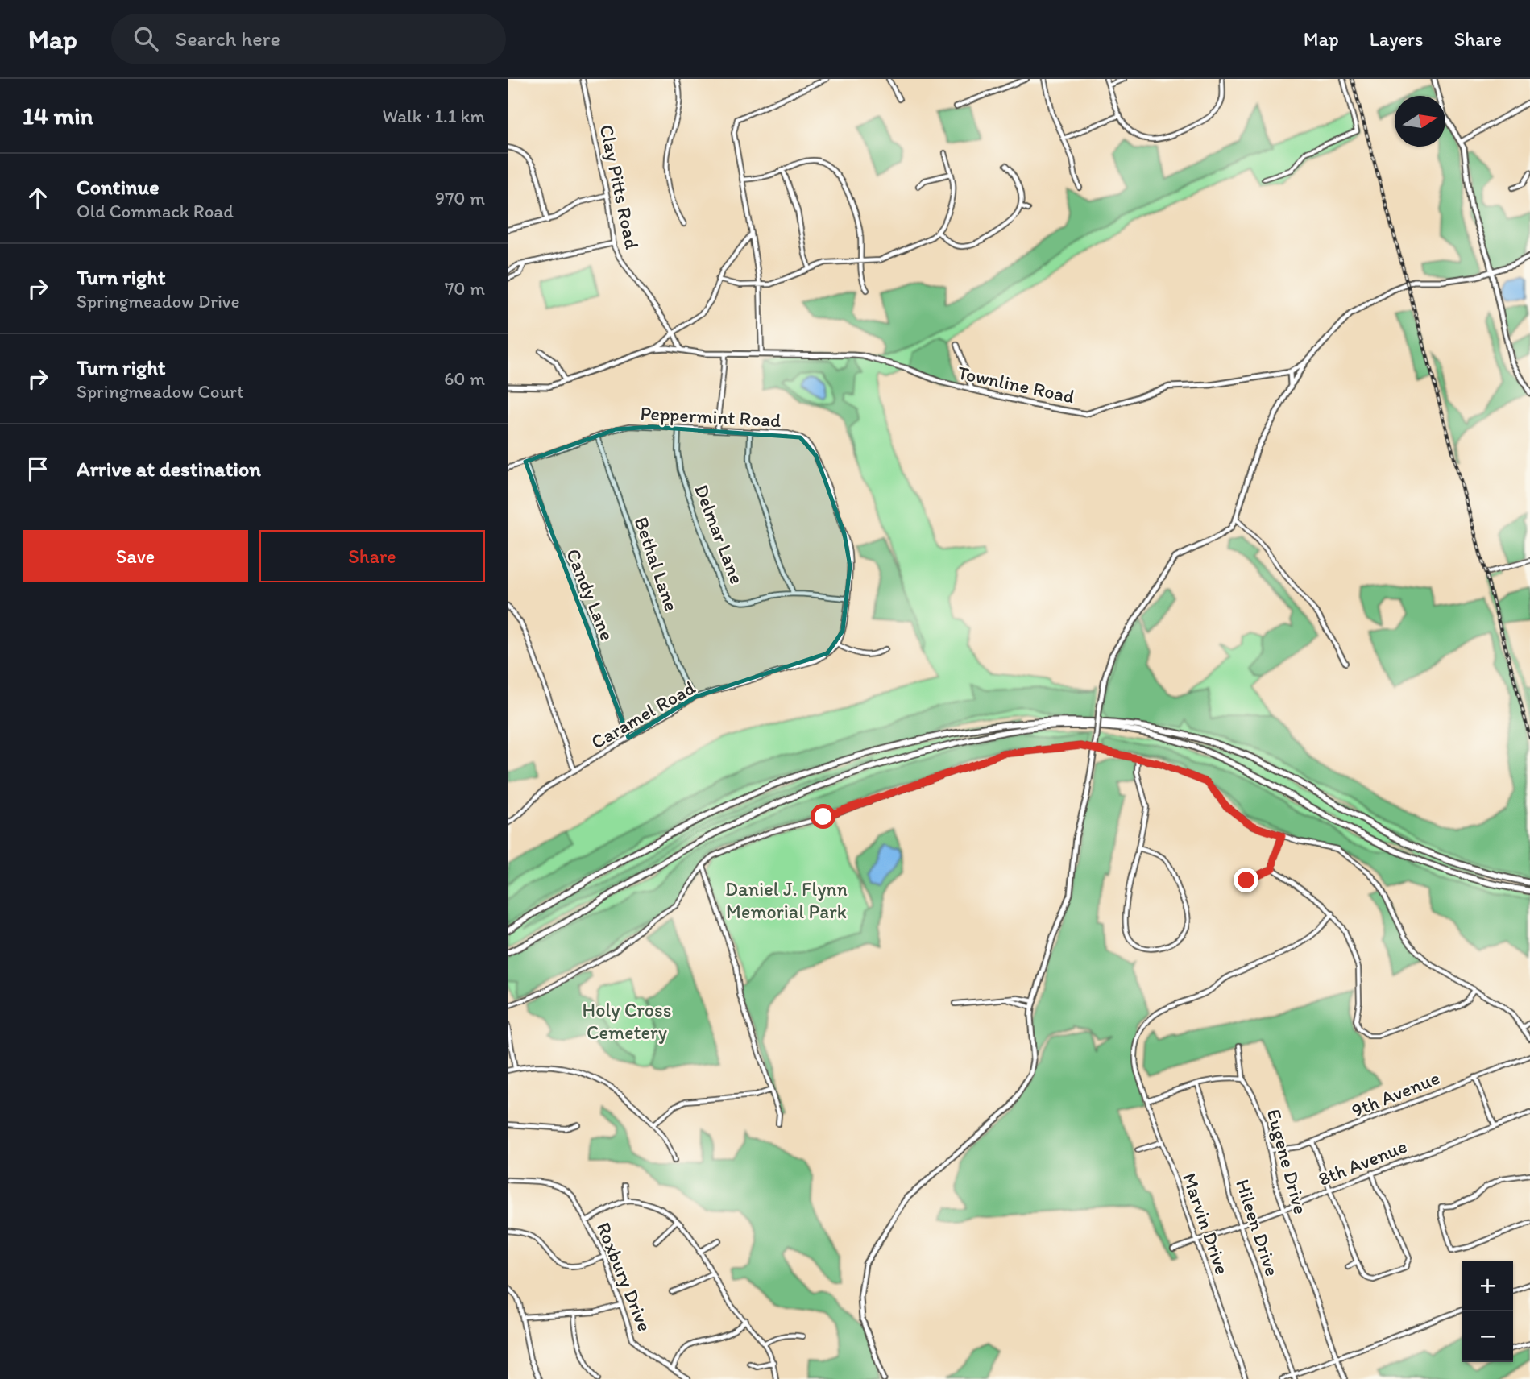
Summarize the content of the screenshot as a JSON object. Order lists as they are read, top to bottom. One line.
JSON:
{"streets":{"main road":["Townline Road"],"street":["Clay Pitts Road","Peppermint Road","Delmar Lane","Bethal Lane","Candy Lane","Caramel Road","9th Avenue","Eugene Drive","8th Avenue","Marvin Drive","Hileen Drive","Roxbury Drive"]},"crossings":[["Clay Pitts Road","Townline Road"],["Peppermint Road","Delmar Lane"],["Peppermint Road","Bethal Lane"],["Peppermint Road","Candy Lane"],["Peppermint Road","Caramel Road"],["Bethal Lane","Caramel Road"],["Candy Lane","Caramel Road"],["9th Avenue","Eugene Drive"],["Eugene Drive","8th Avenue"],["8th Avenue","Marvin Drive"],["8th Avenue","Hileen Drive"]],"parks":["Daniel J. Flynn Memorial Park","Holy Cross Cemetery"],"north":"right","page":{"header":"Map","search":"Search here","nav":["Map","Layers","Share"],"heading":["14 min","Walk · 1.1 km"],"list":[["Continue","Old Commack Road","970 m"],["Turn right","Springmeadow Drive","70 m"],["Turn right","Springmeadow Court","60 m"],"Arrive at destination"],"buttons":["Save","Share"],"map_buttons":["+","−"]}}
